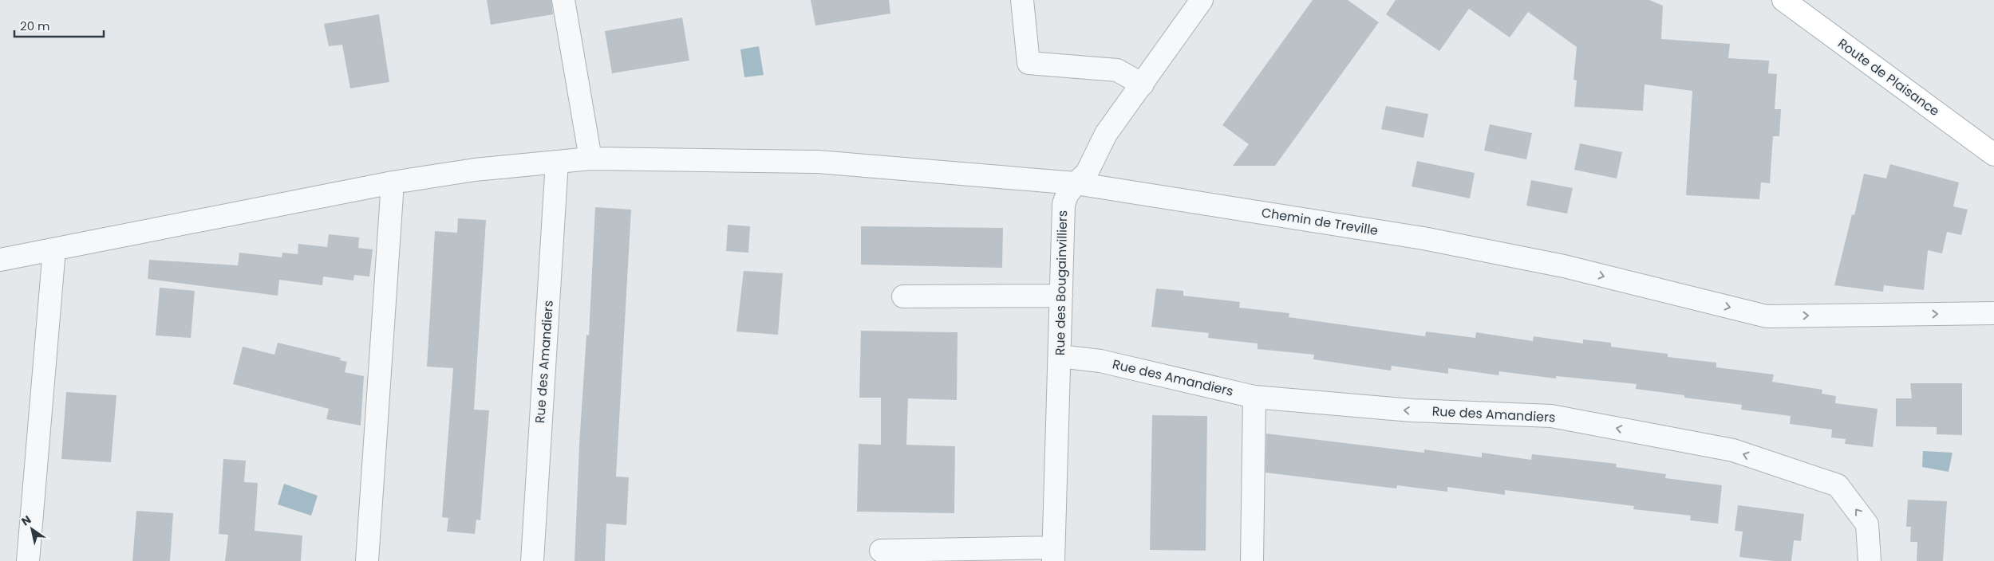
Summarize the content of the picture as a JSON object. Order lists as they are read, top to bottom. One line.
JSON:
{"streets":{"main road":["Route de Plaisance"],"street":["Chemin de Treville","Rue des Bougainvilliers","Rue des Amandiers"]},"crossings":[["Chemin de Treville","Rue des Bougainvilliers"],["Chemin de Treville","Rue des Amandiers"],["Rue des Bougainvilliers","Rue des Amandiers"]],"one_way":["Chemin de Treville","Rue des Amandiers"],"scale_bar":"20 m","north":"top left"}
